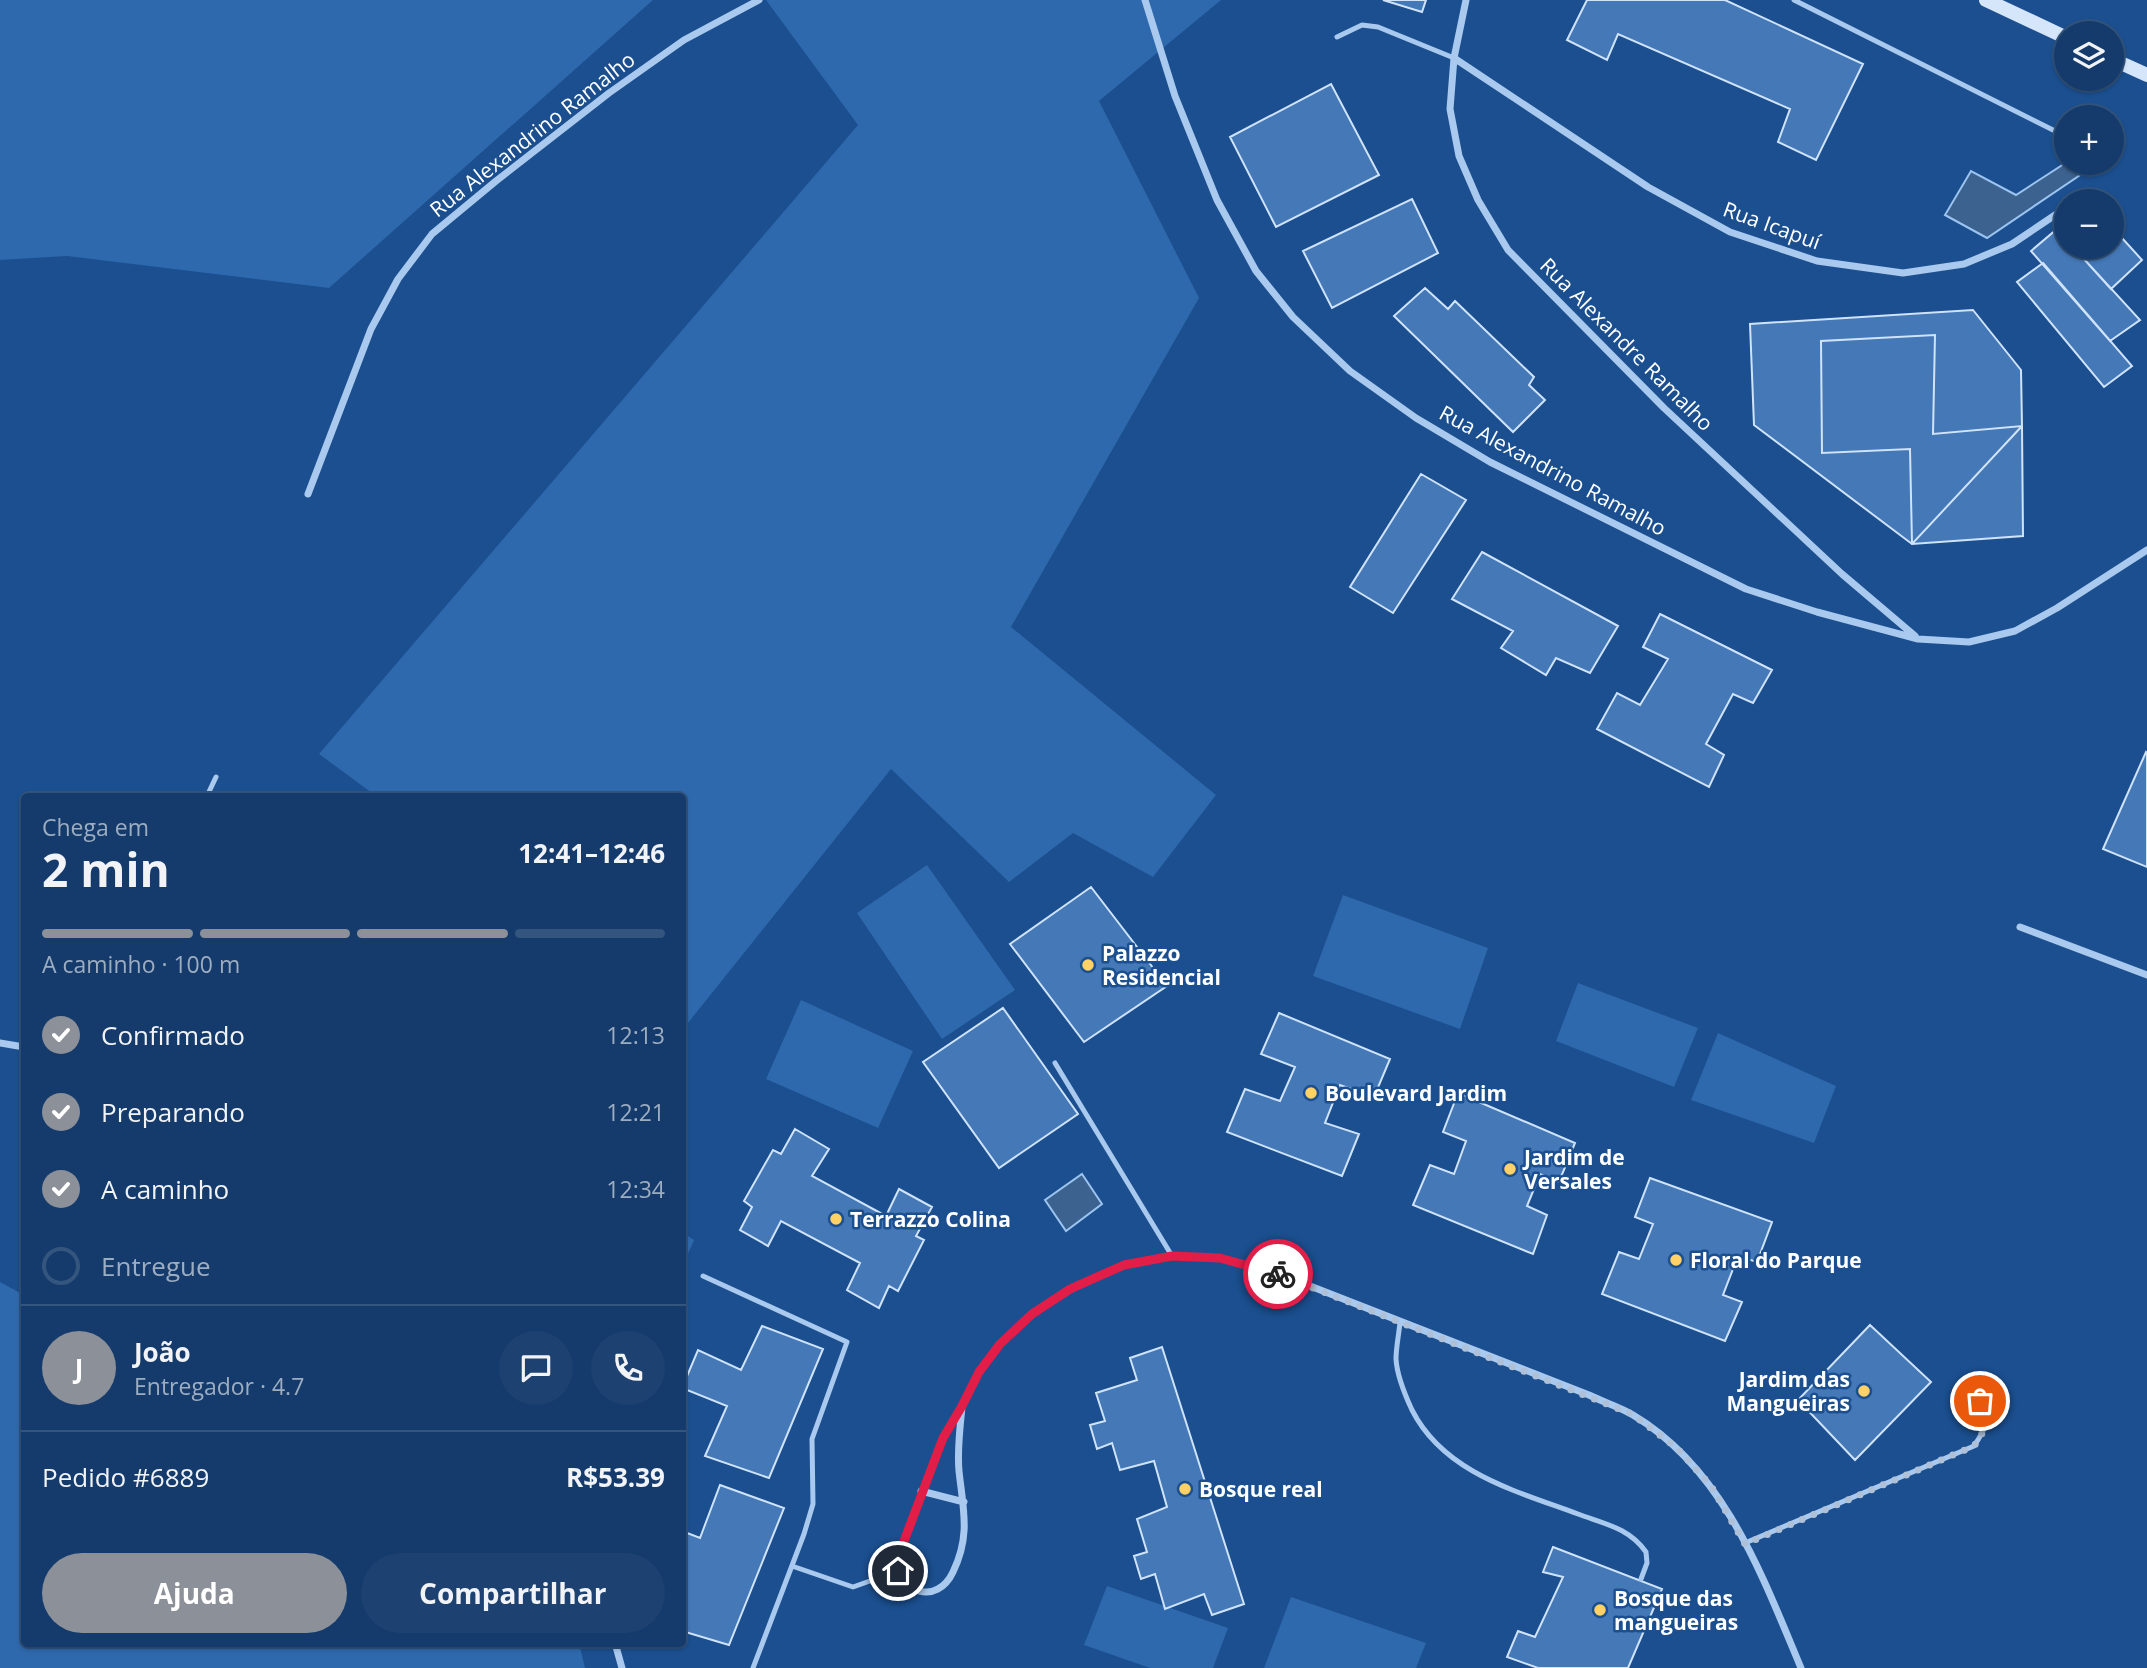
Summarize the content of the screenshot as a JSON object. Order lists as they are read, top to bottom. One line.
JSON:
{"streets":{"street":["Rua Alexandrino Ramalho","Rua Icapuí","Rua Alexandre Ramalho"]},"crossings":[["Rua Alexandrino Ramalho","Rua Alexandre Ramalho"],["Rua Icapuí","Rua Alexandre Ramalho"]],"places":["Palazzo Residencial","Boulevard Jardim","Jardim de Versales","Terrazzo Colina","Floral do Parque","Jardim das Mangueiras","Bosque real","Bosque das mangueiras"],"page":{"map_buttons":["+","−"],"heading":["2 min","Chega em","12:41–12:46"],"panel":["João","Entregador · 4.7","Pedido #6889","R$53.39"],"bar":"A caminho · 100 m","list":[["Confirmado","12:13"],["Preparando","12:21"],["A caminho","12:34"],"Entregue"],"round":"J","buttons":["Ajuda","Compartilhar"]}}
